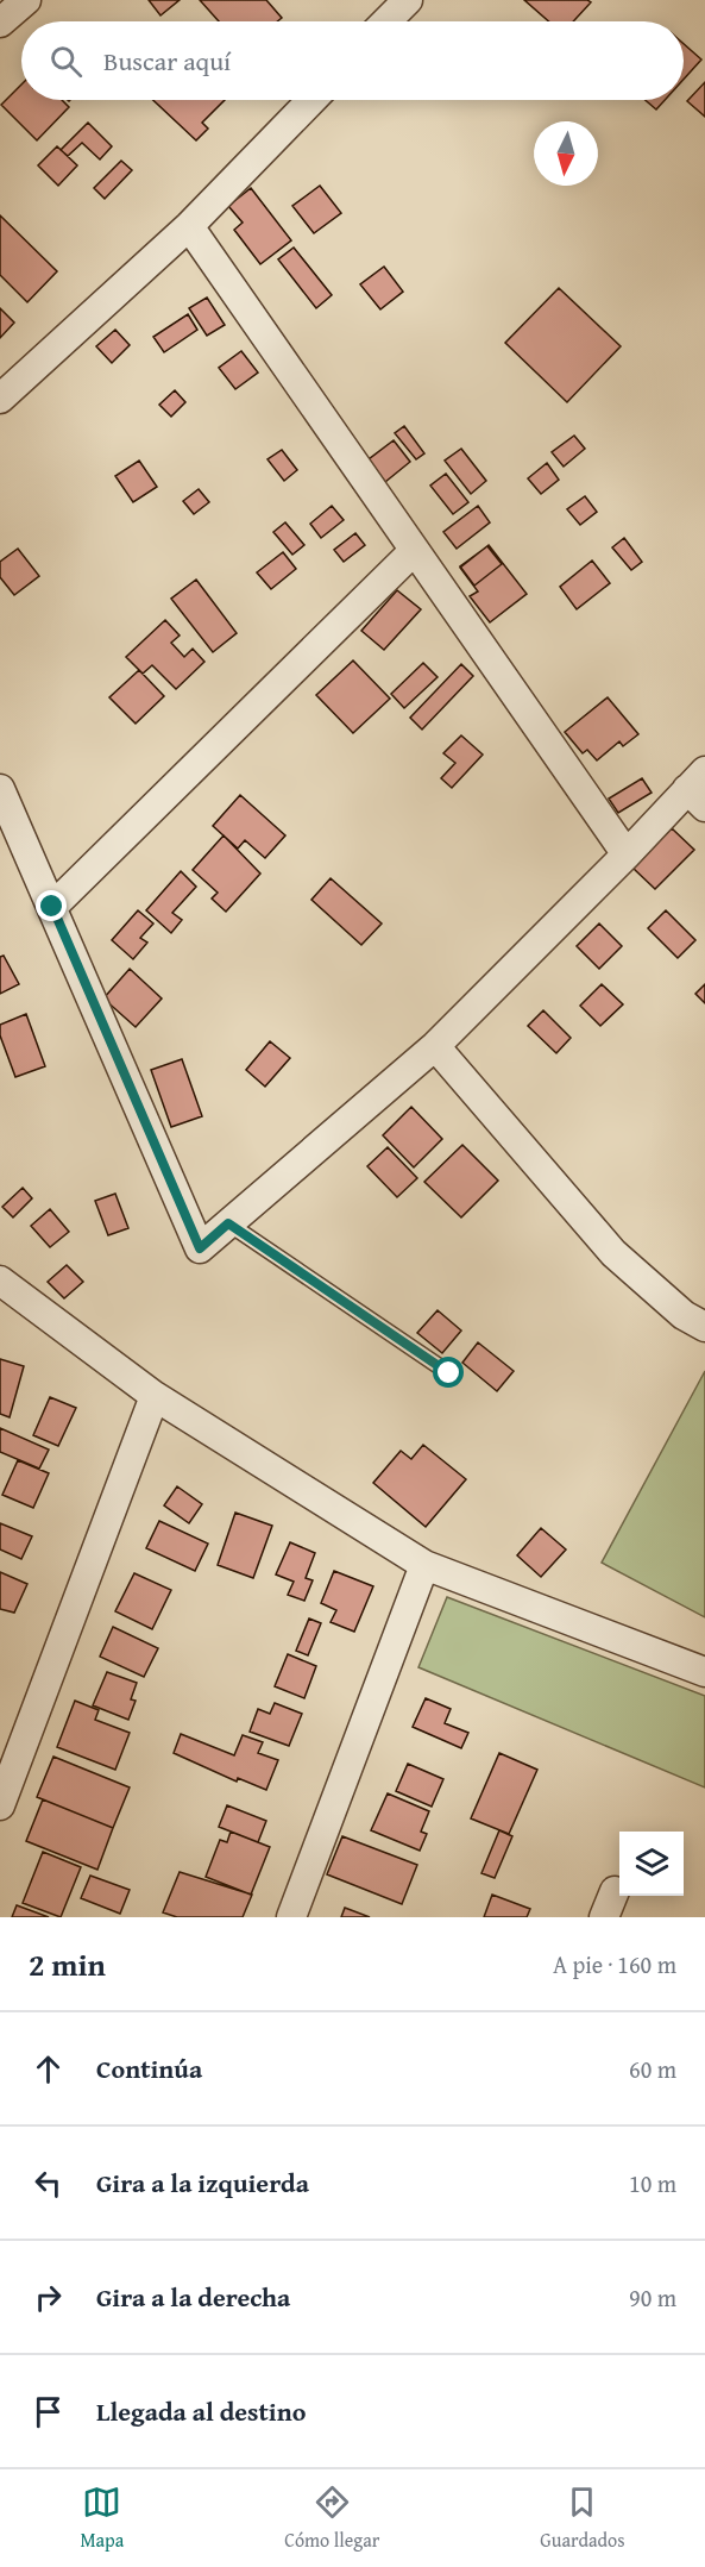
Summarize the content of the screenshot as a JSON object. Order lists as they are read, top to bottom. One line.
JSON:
{"north":"bottom","page":{"search":"Buscar aquí","heading":["2 min","A pie · 160 m"],"list":[["Continúa","60 m"],["Gira a la izquierda","10 m"],["Gira a la derecha","90 m"],"Llegada al destino"],"nav":["Mapa","Cómo llegar","Guardados"]}}
